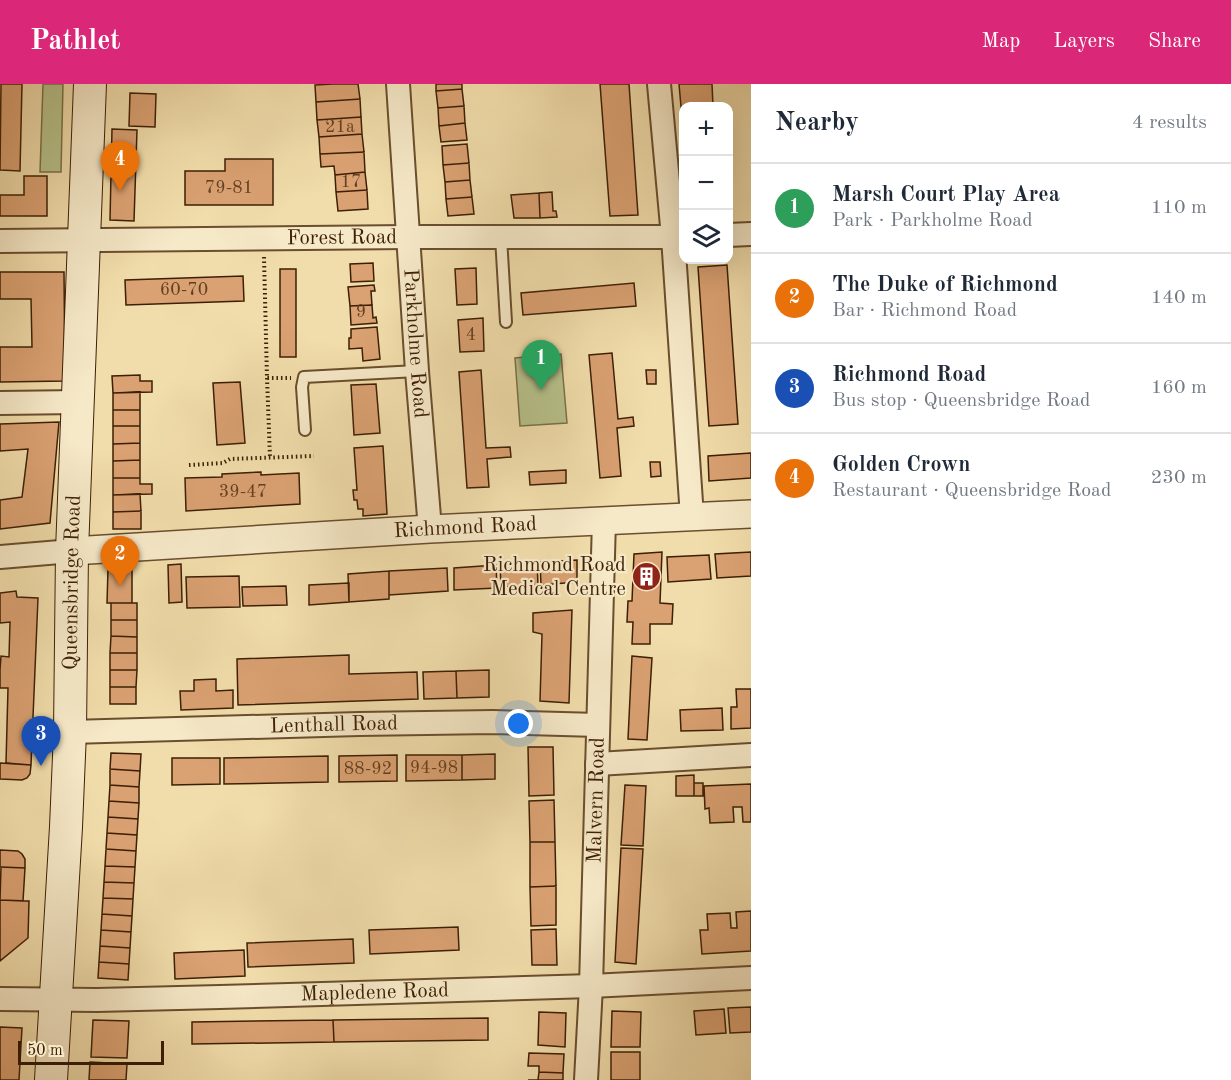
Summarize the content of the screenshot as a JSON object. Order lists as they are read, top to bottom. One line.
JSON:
{"streets":{"main road":["Queensbridge Road"],"street":["Forest Road","Parkholme Road","Richmond Road","Lenthall Road","Malvern Road","Mapledene Road"]},"crossings":[["Forest Road","Parkholme Road"],["Forest Road","Queensbridge Road"],["Parkholme Road","Richmond Road"],["Richmond Road","Queensbridge Road"],["Richmond Road","Malvern Road"],["Queensbridge Road","Lenthall Road"],["Queensbridge Road","Mapledene Road"],["Lenthall Road","Malvern Road"],["Malvern Road","Mapledene Road"]],"places":{"building":["Richmond Road Medical Centre"]},"house_numbers":["21a","17","79-81","60-70","9","4","39-47","94-98","88-92"],"scale_bar":"50 m","page":{"header":"Pathlet","nav":["Map","Layers","Share"],"heading":["Nearby","4 results"],"map_buttons":["+","−"],"pins":["4","1","2","3"],"list":[{"mark":"1","name":"Marsh Court Play Area","note":"Park · Parkholme Road","value":"110 m"},{"mark":"2","name":"The Duke of Richmond","note":"Bar · Richmond Road","value":"140 m"},{"mark":"3","name":"Richmond Road","note":"Bus stop · Queensbridge Road","value":"160 m"},{"mark":"4","name":"Golden Crown","note":"Restaurant · Queensbridge Road","value":"230 m"}],"scale":"50 m"}}
